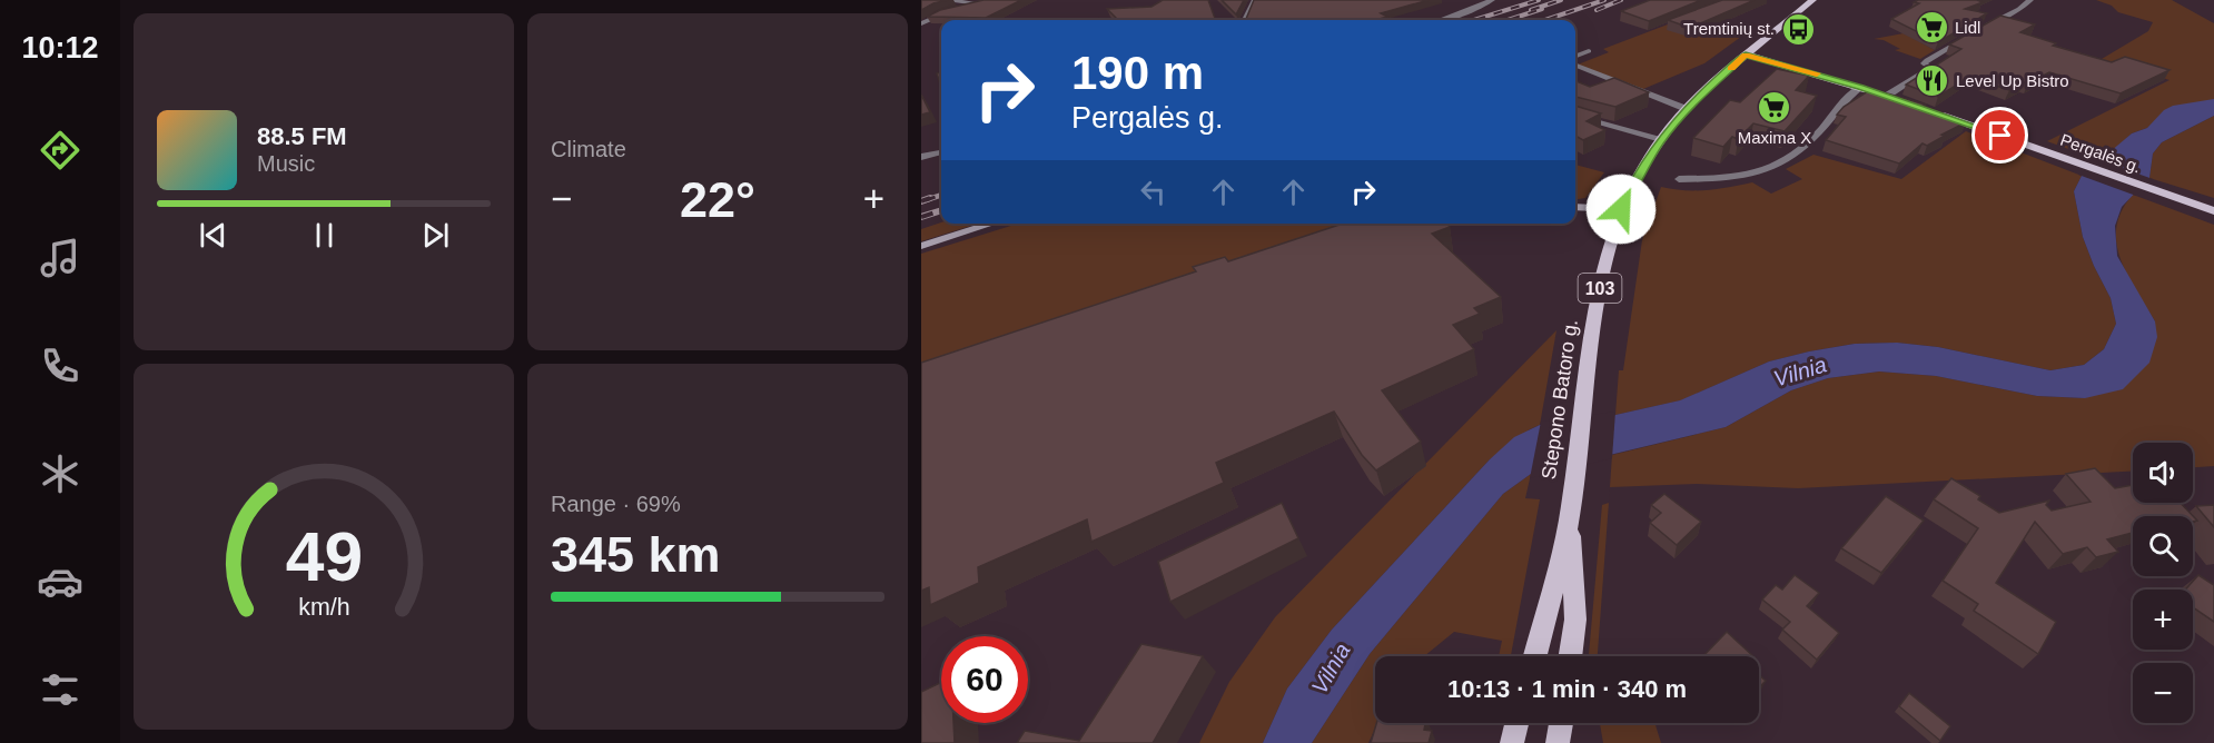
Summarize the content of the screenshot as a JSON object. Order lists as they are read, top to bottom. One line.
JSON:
{"streets":{"main road":["Pergalės g.","103","Stepono Batoro g."]},"crossings":[["103","Stepono Batoro g."]],"water":["Vilnia"],"places":{"supermarket":["Lidl","Maxima X"],"bus stop":["Tremtinių st."],"restaurant":["Level Up Bistro"]},"page":{"tabs":"10:12","tile":["Climate",["Range · 69%","345 km"]],"turn":["190 m","Pergalės g."],"song":["88.5 FM","Music"],"heat":["−","22°","+"],"map_buttons":["+","−"],"limit":"60","trip":"10:13 · 1 min · 340 m","gauge":["49","km/h"]}}
